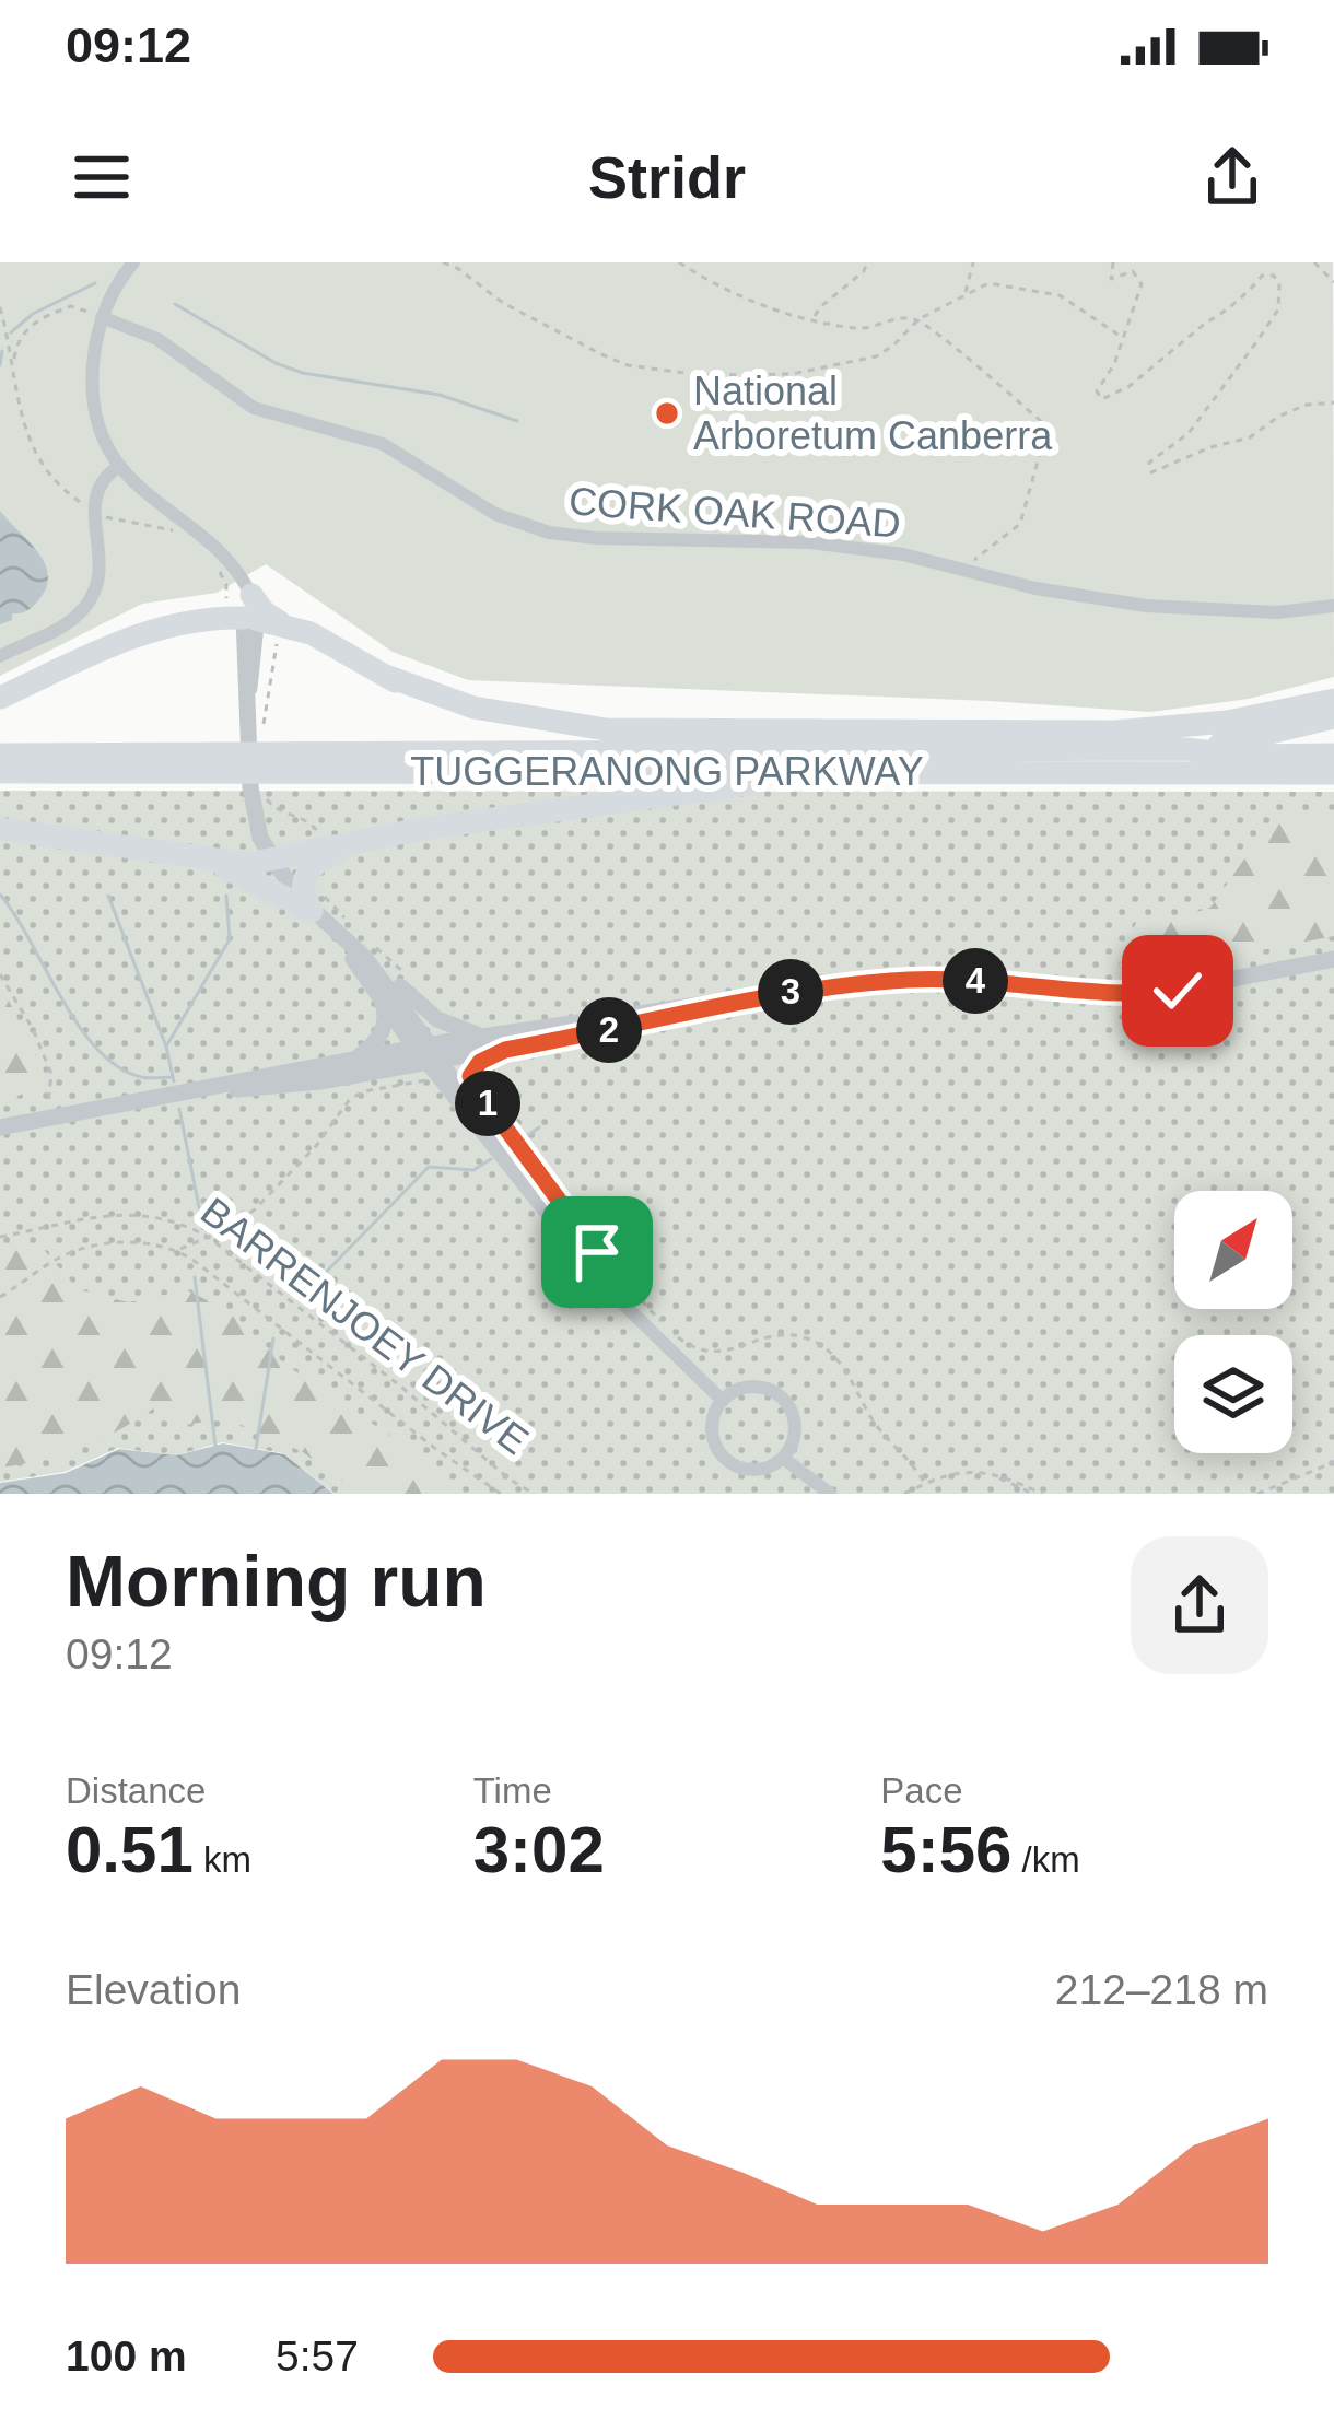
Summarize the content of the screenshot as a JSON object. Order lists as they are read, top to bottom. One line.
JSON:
{"streets":{"highway":["TUGGERANONG PARKWAY"],"street":["CORK OAK ROAD"],"path":["BARRENJOEY DRIVE"]},"places":["National Arboretum Canberra"],"north":"top right","page":{"status":"09:12","header":"Stridr","pins":["4","3","2","1"],"heading":["Morning run","09:12"],"stats":[["Distance","0.51 km"],["Time","3:02"],["Pace","5:56 /km"]],"chart":["Elevation","212–218 m"],"list":[{"name":"100 m","note":"5:57"}]}}
